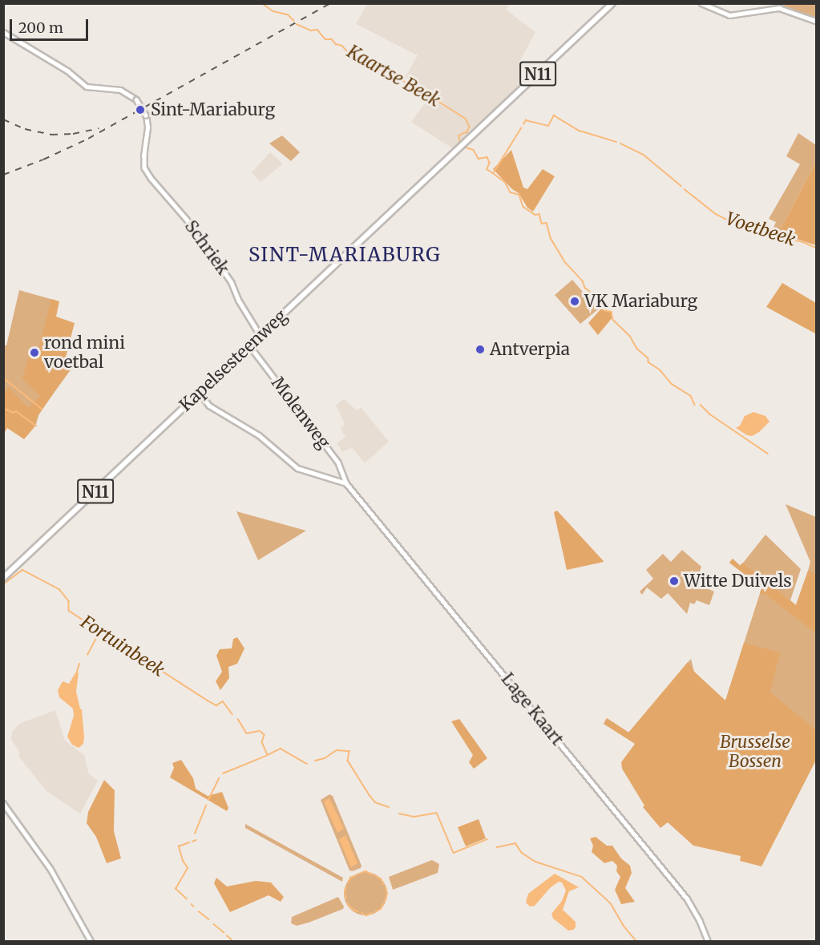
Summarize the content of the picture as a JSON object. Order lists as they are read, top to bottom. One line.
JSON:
{"streets":{"main road":["N11","Kapelsesteenweg"],"street":["Schriek","Molenweg","Lage Kaart"]},"crossings":[["Schriek","Kapelsesteenweg"],["Kapelsesteenweg","Molenweg"],["Molenweg","Lage Kaart"]],"districts":["SINT-MARIABURG"],"water":["Kaartse Beek","Voetbeek","Fortuinbeek"],"parks":["Brusselse Bossen"],"places":["Sint-Mariaburg","VK Mariaburg","Antverpia","rond mini voetbal","Witte Duivels"],"scale_bar":"200 m"}
